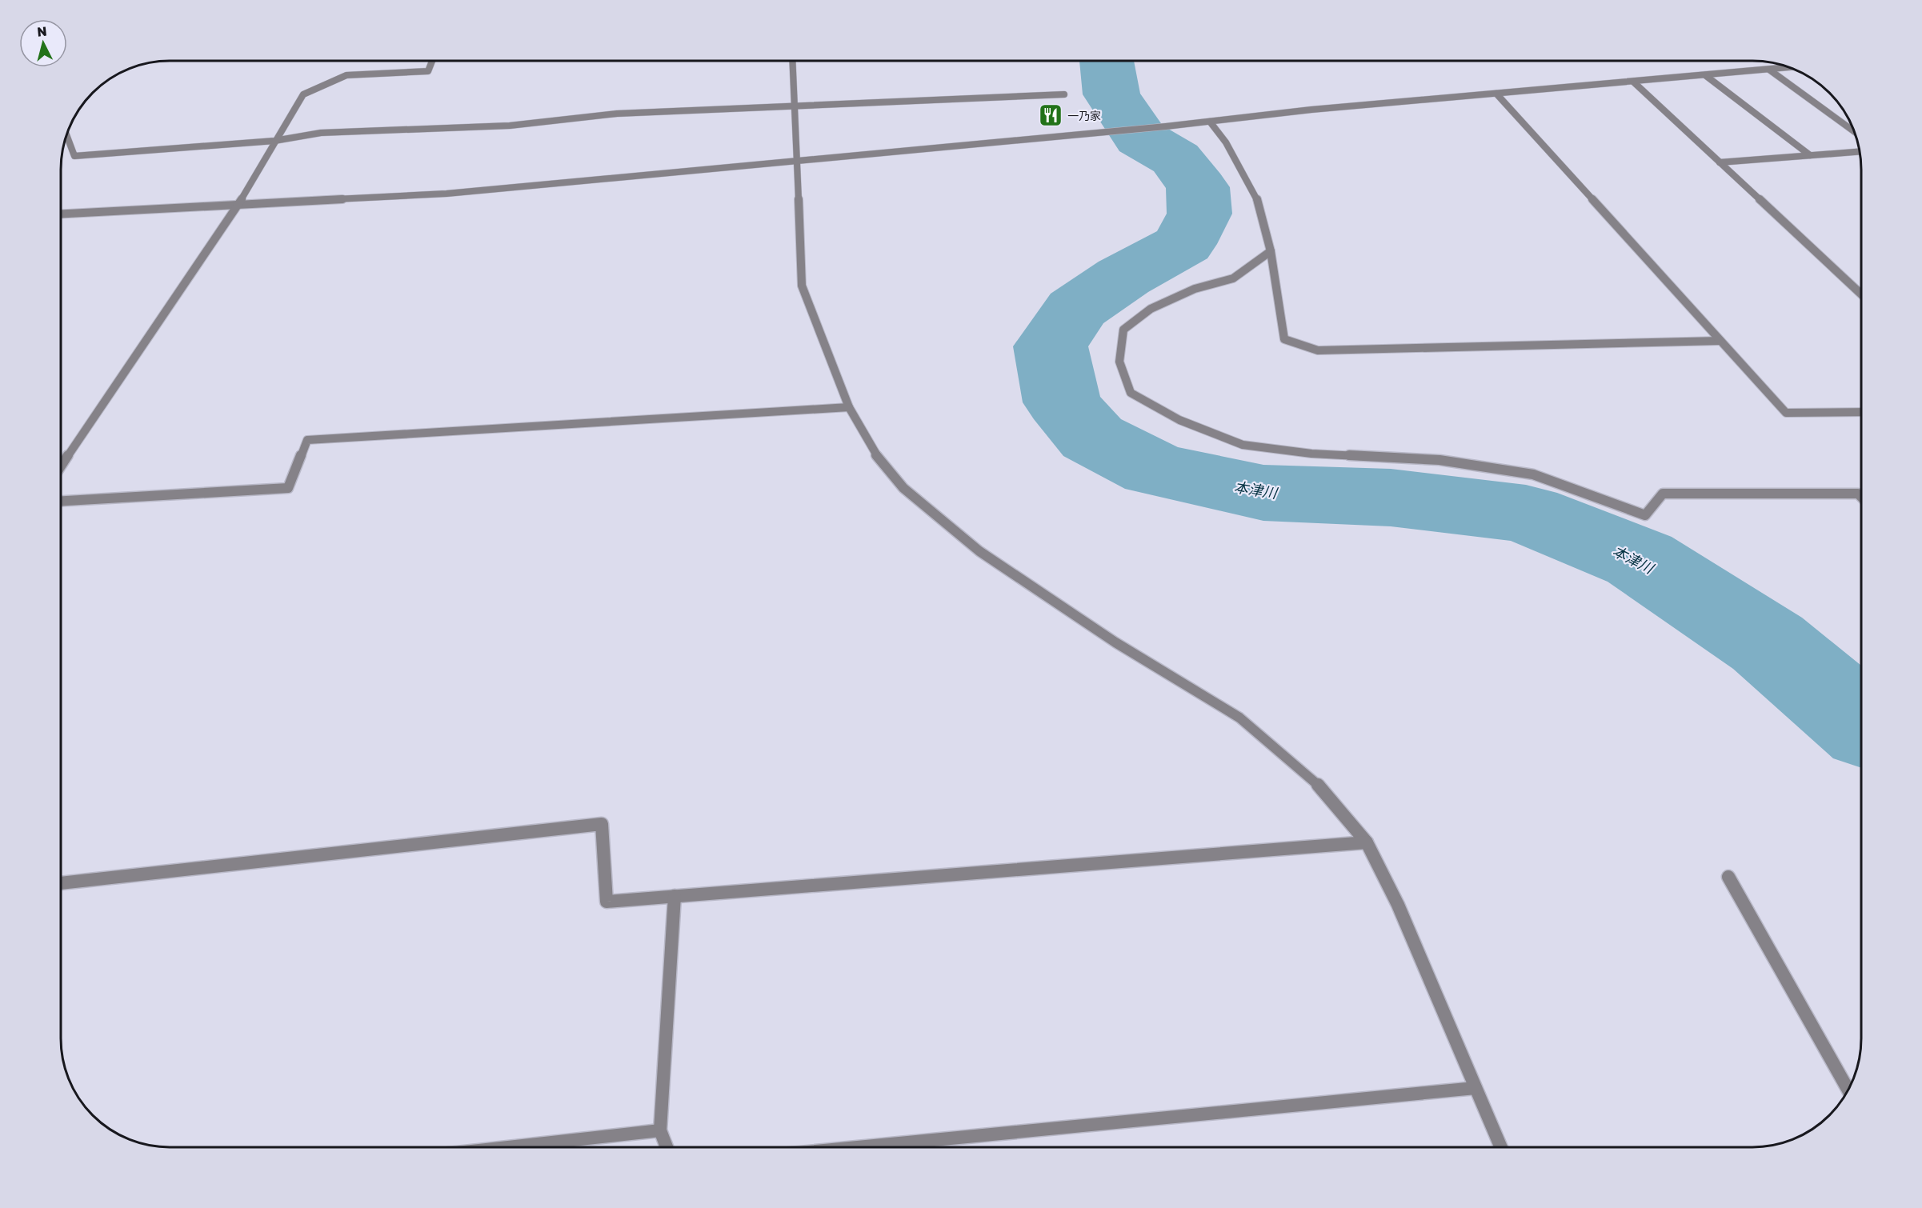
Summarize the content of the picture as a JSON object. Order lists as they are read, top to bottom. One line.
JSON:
{"water":["本津川"],"places":{"restaurant":["一乃家"]},"north":"top"}
